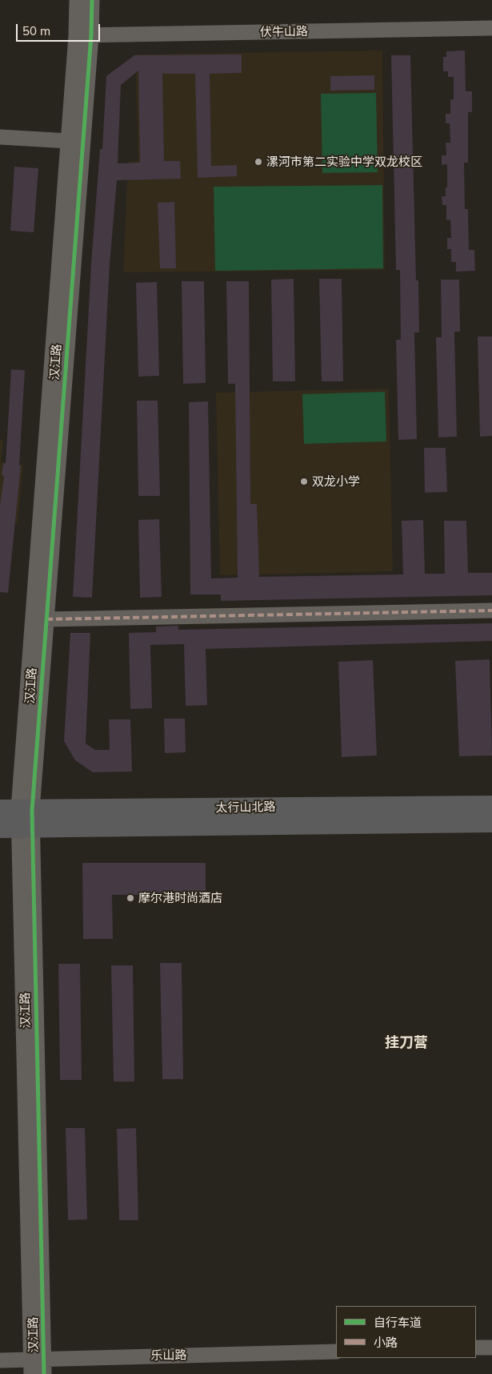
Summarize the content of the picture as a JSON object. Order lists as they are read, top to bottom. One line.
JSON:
{"streets":{"main road":["太行山北路"],"street":["伏牛山路","汉江路","乐山路"]},"crossings":[["伏牛山路","汉江路"],["汉江路","太行山北路"],["汉江路","乐山路"]],"districts":["挂刀营"],"places":["漯河市第二实验中学双龙校区","双龙小学","摩尔港时尚酒店"],"legend":["自行车道","小路"],"scale_bar":"50 m"}
